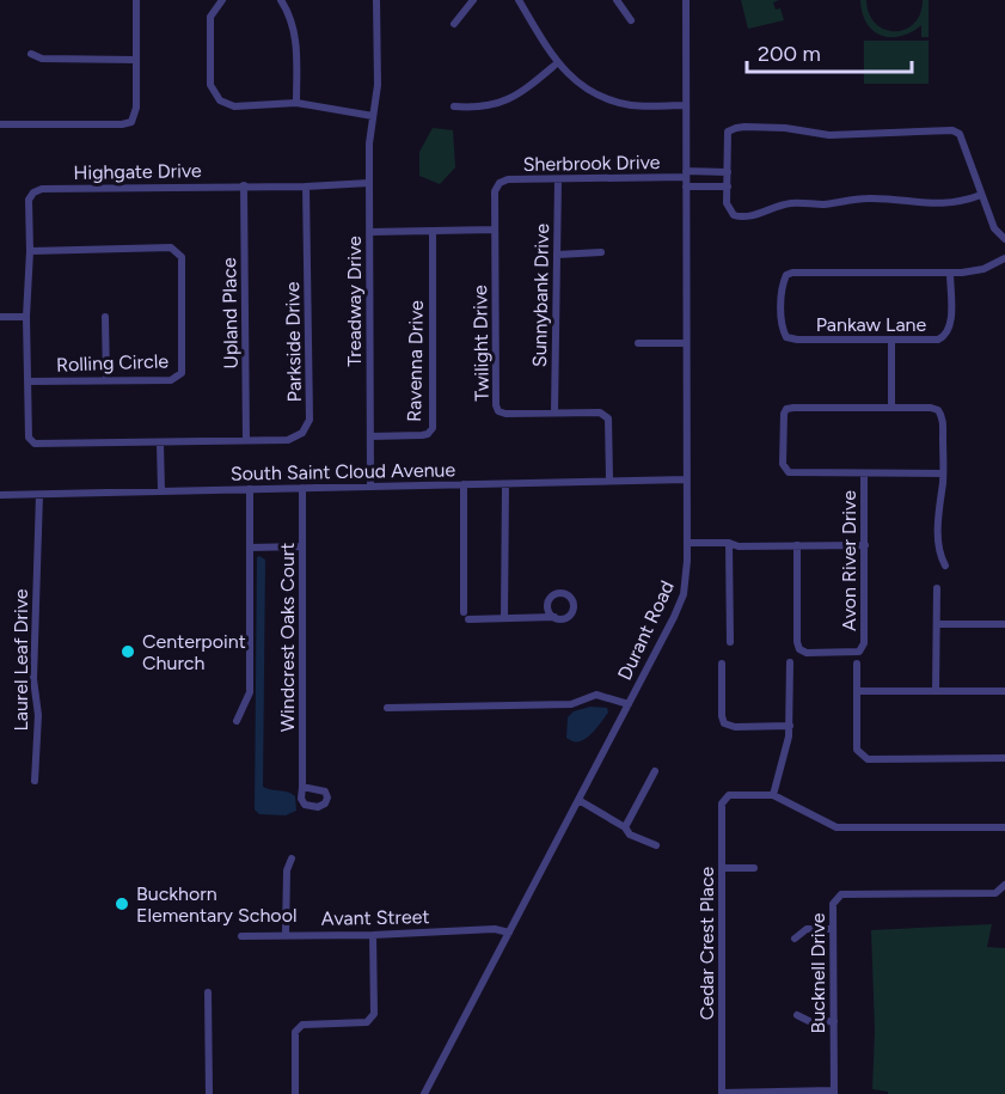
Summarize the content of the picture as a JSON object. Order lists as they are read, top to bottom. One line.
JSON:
{"streets":{"street":["Sherbrook Drive","Highgate Drive","Sunnybank Drive","Treadway Drive","Upland Place","Pankaw Lane","Parkside Drive","Twilight Drive","Ravenna Drive","Rolling Circle","South Saint Cloud Avenue","Avon River Drive","Durant Road","Windcrest Oaks Court","Laurel Leaf Drive","Avant Street","Cedar Crest Place","Bucknell Drive"]},"crossings":[["Sherbrook Drive","Sunnybank Drive"],["Sherbrook Drive","Twilight Drive"],["Sherbrook Drive","Durant Road"],["Highgate Drive","Treadway Drive"],["Highgate Drive","Upland Place"],["Highgate Drive","Parkside Drive"],["Highgate Drive","Rolling Circle"],["Sunnybank Drive","Twilight Drive"],["Treadway Drive","Ravenna Drive"],["Treadway Drive","South Saint Cloud Avenue"],["Upland Place","Parkside Drive"],["Twilight Drive","South Saint Cloud Avenue"],["South Saint Cloud Avenue","Durant Road"],["South Saint Cloud Avenue","Windcrest Oaks Court"],["South Saint Cloud Avenue","Laurel Leaf Drive"],["Durant Road","Avant Street"]],"places":["Centerpoint Church","Buckhorn Elementary School"],"scale_bar":"200 m"}
